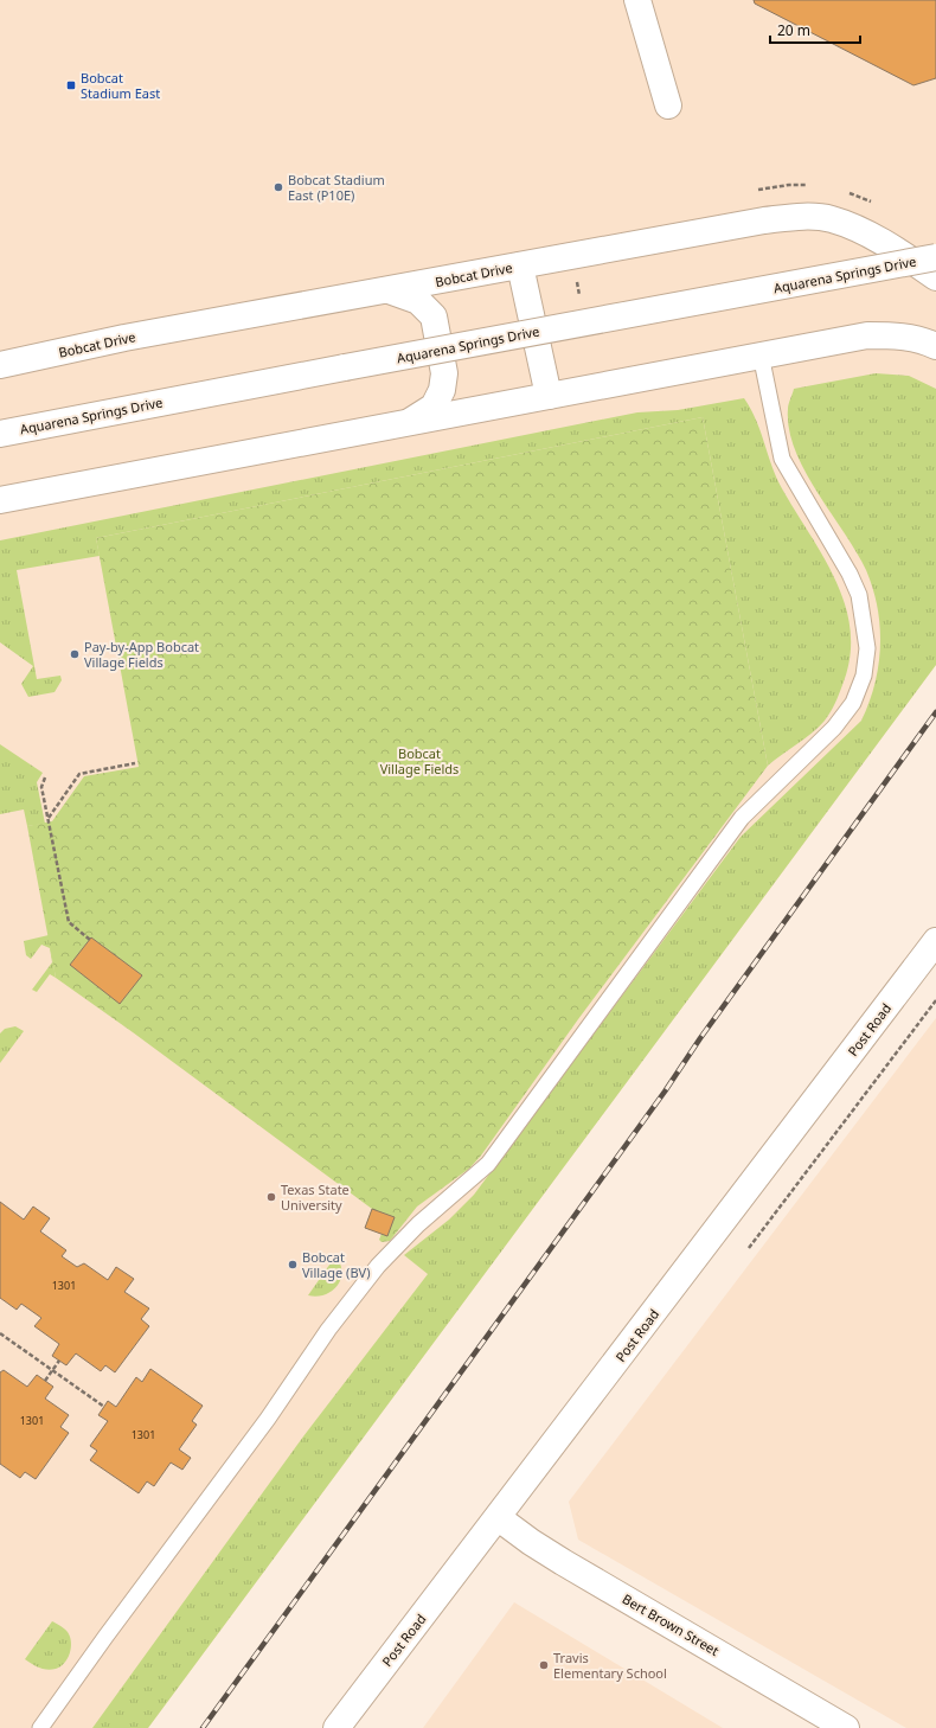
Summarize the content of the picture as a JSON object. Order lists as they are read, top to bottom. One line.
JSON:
{"streets":{"street":["Bobcat Drive","Aquarena Springs Drive","Post Road","Bert Brown Street"]},"crossings":[["Post Road","Bert Brown Street"]],"parks":["Bobcat Village Fields"],"places":{"transit":["Bobcat Stadium East"],"other":["Bobcat Stadium East (P10E)","Pay-by-App Bobcat Village Fields","Texas State University","Bobcat Village (BV)","Travis Elementary School"]},"house_numbers":["1301","1301","1301"],"scale_bar":"20 m"}
